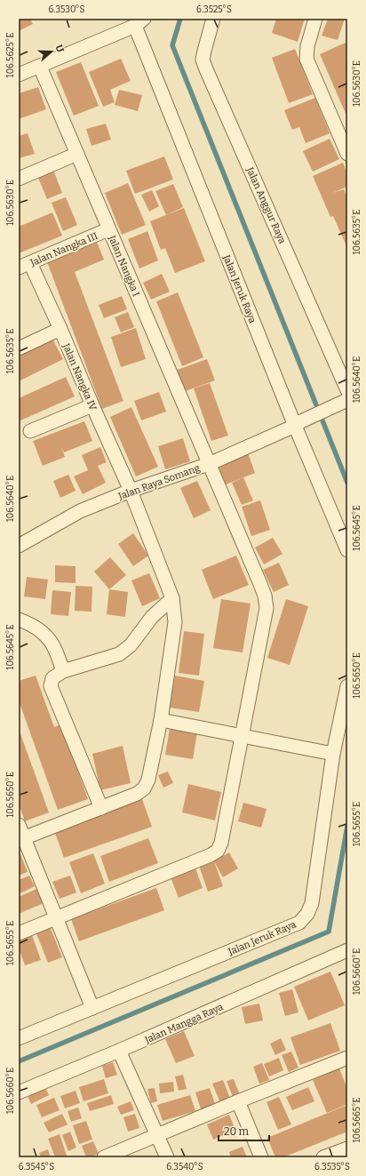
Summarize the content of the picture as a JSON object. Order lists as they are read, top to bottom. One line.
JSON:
{"streets":{"street":["Jalan Anggur Raya","Jalan Nangka III","Jalan Nangka I","Jalan Jeruk Raya","Jalan Nangka IV","Jalan Raya Somang","Jalan Mangga Raya"]},"crossings":[["Jalan Nangka III","Jalan Nangka I"],["Jalan Nangka III","Jalan Nangka IV"],["Jalan Nangka I","Jalan Raya Somang"],["Jalan Jeruk Raya","Jalan Raya Somang"],["Jalan Nangka IV","Jalan Raya Somang"]],"scale_bar":"20 m","north":"right","coordinates":["6.3530°S","6.3525°S","106.5625°E","106.5630°E","106.5635°E","106.5640°E","106.5645°E","106.5650°E","106.5655°E","106.5660°E","106.5665°E","6.3545°S","6.3540°S","6.3535°S"]}
